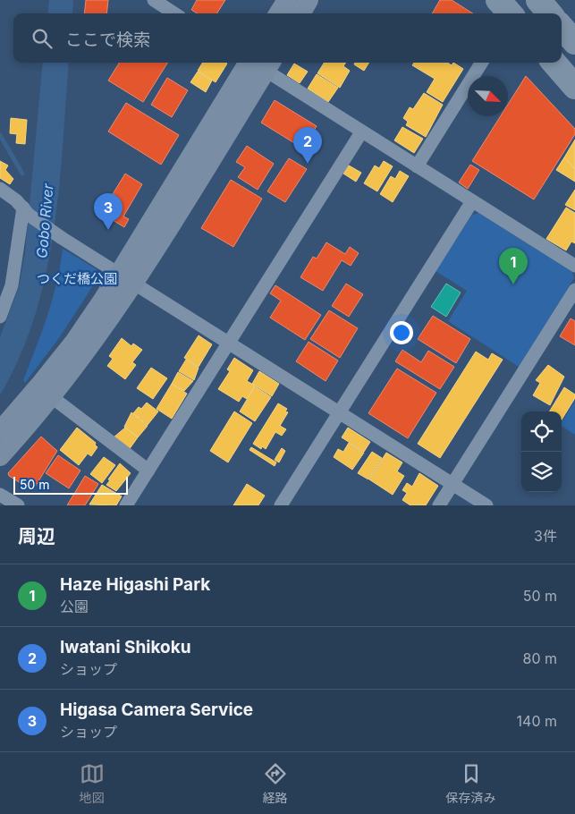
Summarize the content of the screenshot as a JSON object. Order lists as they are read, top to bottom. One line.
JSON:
{"water":["Gobo River"],"parks":["つくだ橋公園"],"scale_bar":"50 m","north":"bottom right","page":{"search":"ここで検索","pins":["2","3","1"],"scale":"50 m","heading":["周辺","3件"],"list":[{"mark":"1","name":"Haze Higashi Park","note":"公園","value":"50 m"},{"mark":"2","name":"Iwatani Shikoku","note":"ショップ","value":"80 m"},{"mark":"3","name":"Higasa Camera Service","note":"ショップ","value":"140 m"}],"nav":["地図","経路","保存済み"]}}
